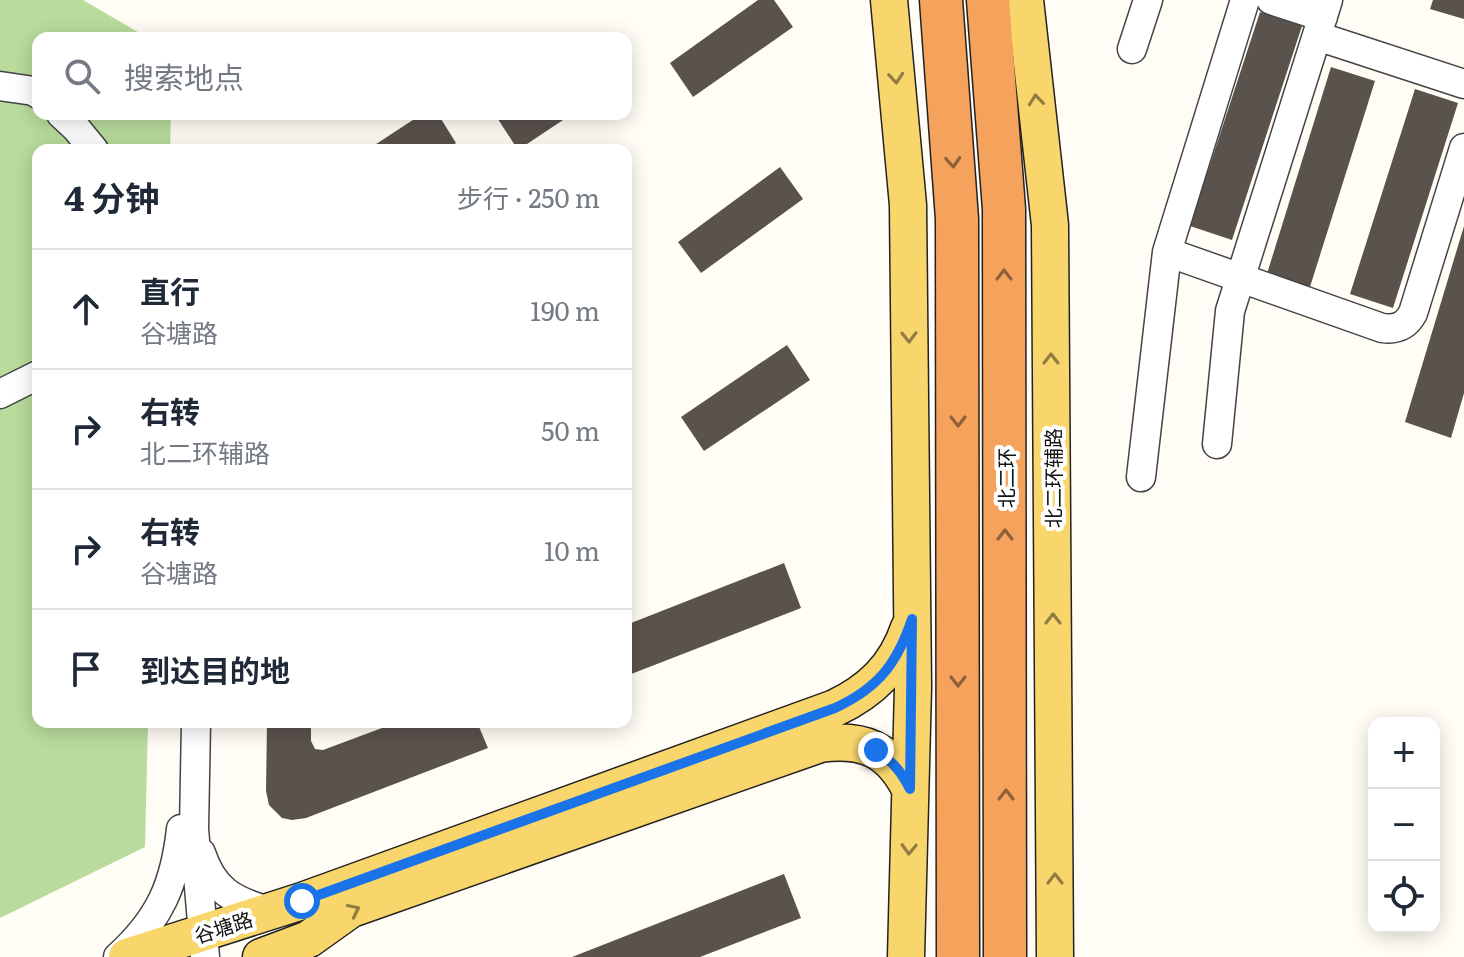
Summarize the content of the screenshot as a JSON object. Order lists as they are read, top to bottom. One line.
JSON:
{"streets":{"highway":["北二环"],"main road":["北二环辅路","谷塘路"]},"page":{"search":"搜索地点","heading":["4 分钟","步行 · 250 m"],"list":[["直行","谷塘路","190 m"],["右转","北二环辅路","50 m"],["右转","谷塘路","10 m"],"到达目的地"],"map_buttons":["+","−"]}}
